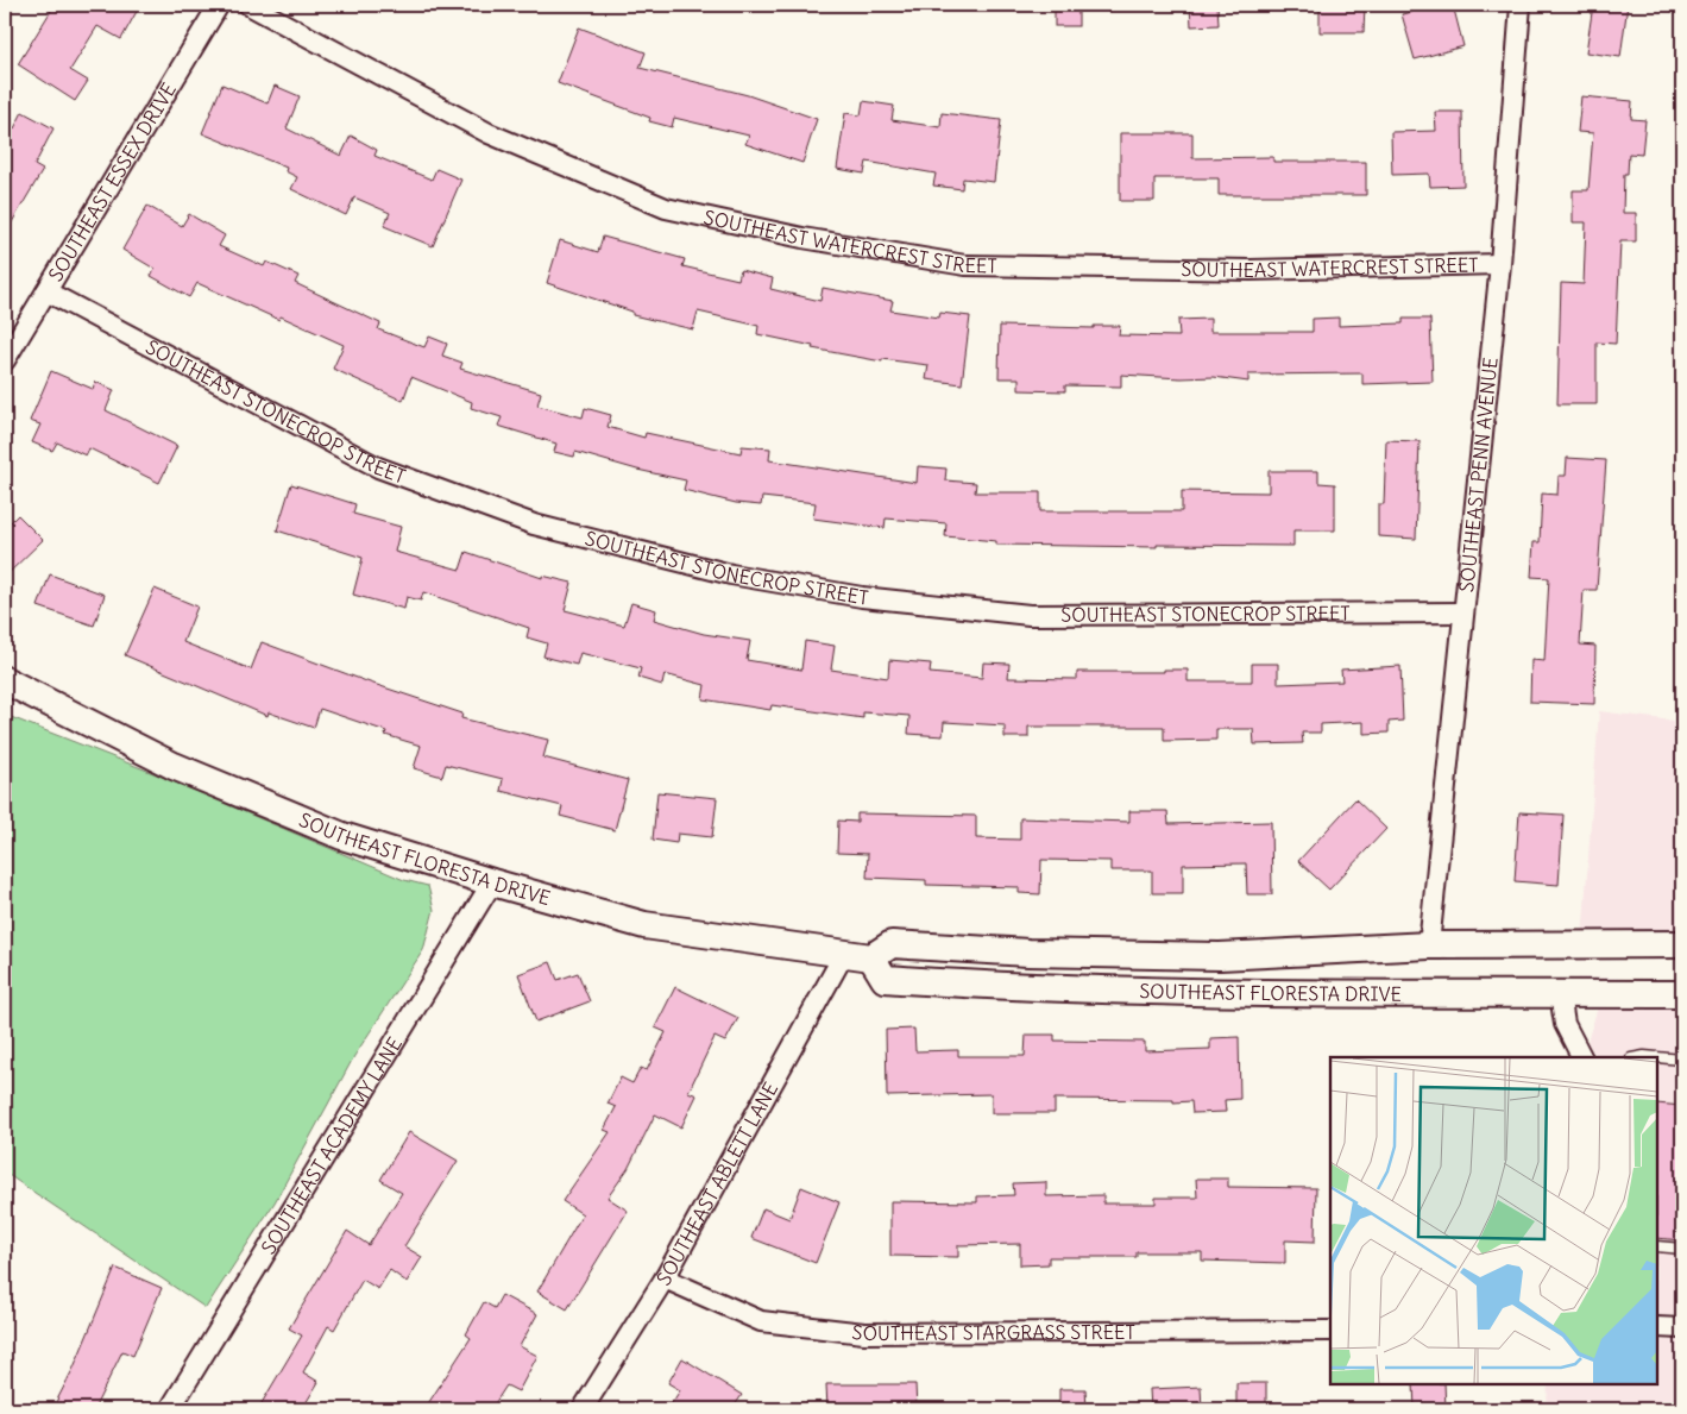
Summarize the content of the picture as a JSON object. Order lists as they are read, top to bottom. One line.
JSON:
{"streets":{"street":["SOUTHEAST ESSEX DRIVE","SOUTHEAST WATERCREST STREET","SOUTHEAST STONECROP STREET","SOUTHEAST PENN AVENUE","SOUTHEAST FLORESTA DRIVE","SOUTHEAST ACADEMY LANE","SOUTHEAST ABLETT LANE","SOUTHEAST STARGRASS STREET"]},"crossings":[["SOUTHEAST ESSEX DRIVE","SOUTHEAST STONECROP STREET"],["SOUTHEAST WATERCREST STREET","SOUTHEAST PENN AVENUE"],["SOUTHEAST STONECROP STREET","SOUTHEAST PENN AVENUE"],["SOUTHEAST PENN AVENUE","SOUTHEAST FLORESTA DRIVE"],["SOUTHEAST FLORESTA DRIVE","SOUTHEAST ACADEMY LANE"],["SOUTHEAST FLORESTA DRIVE","SOUTHEAST ABLETT LANE"],["SOUTHEAST ABLETT LANE","SOUTHEAST STARGRASS STREET"]]}
